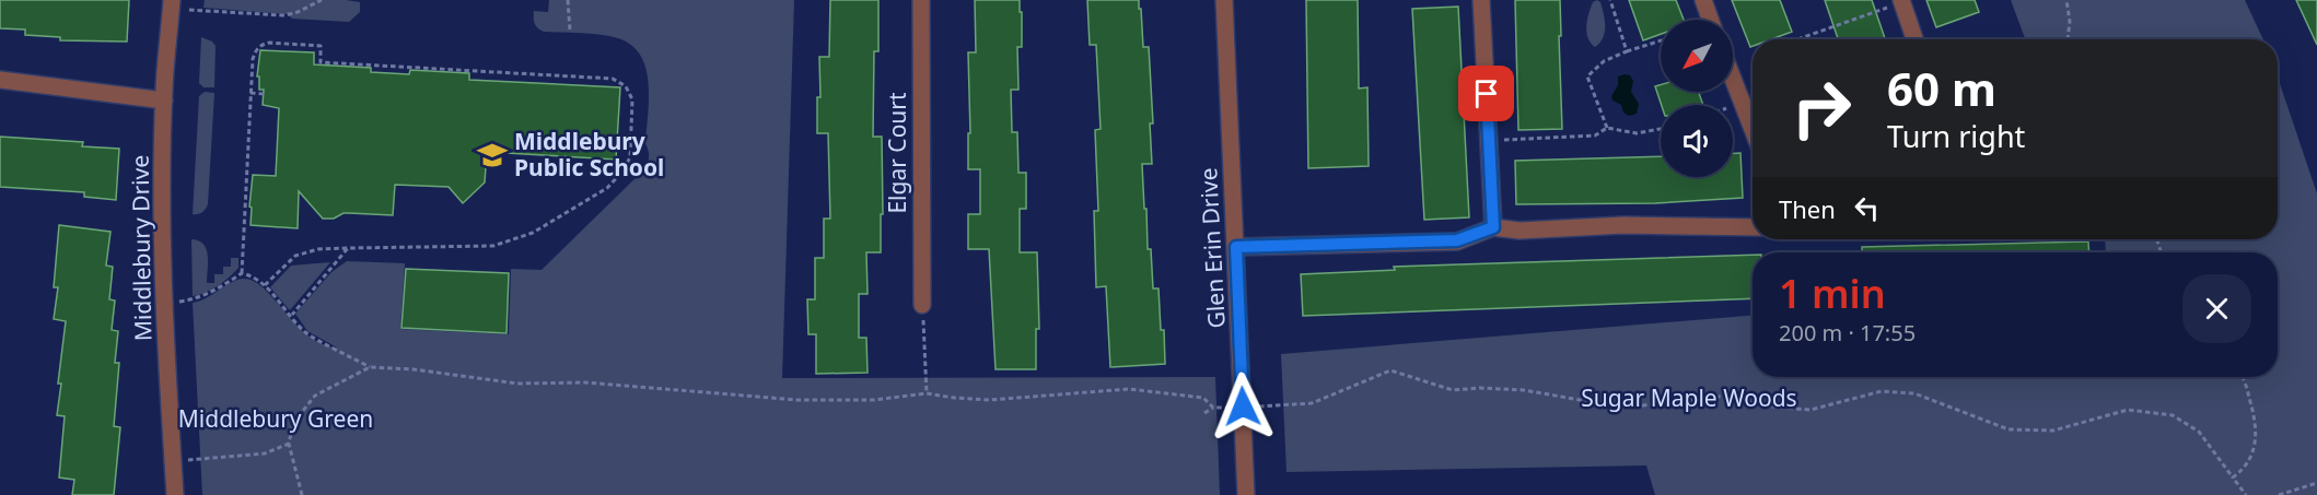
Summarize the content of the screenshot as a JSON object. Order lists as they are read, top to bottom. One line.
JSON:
{"streets":{"street":["Elgar Court","Middlebury Drive","Glen Erin Drive"]},"parks":["Sugar Maple Woods","Middlebury Green"],"places":{"school or university":["Middlebury Public School"]},"north":"bottom left","page":{"turn":["60 m","Turn right"],"then":"Then","heading":["1 min","200 m · 17:55"]}}
